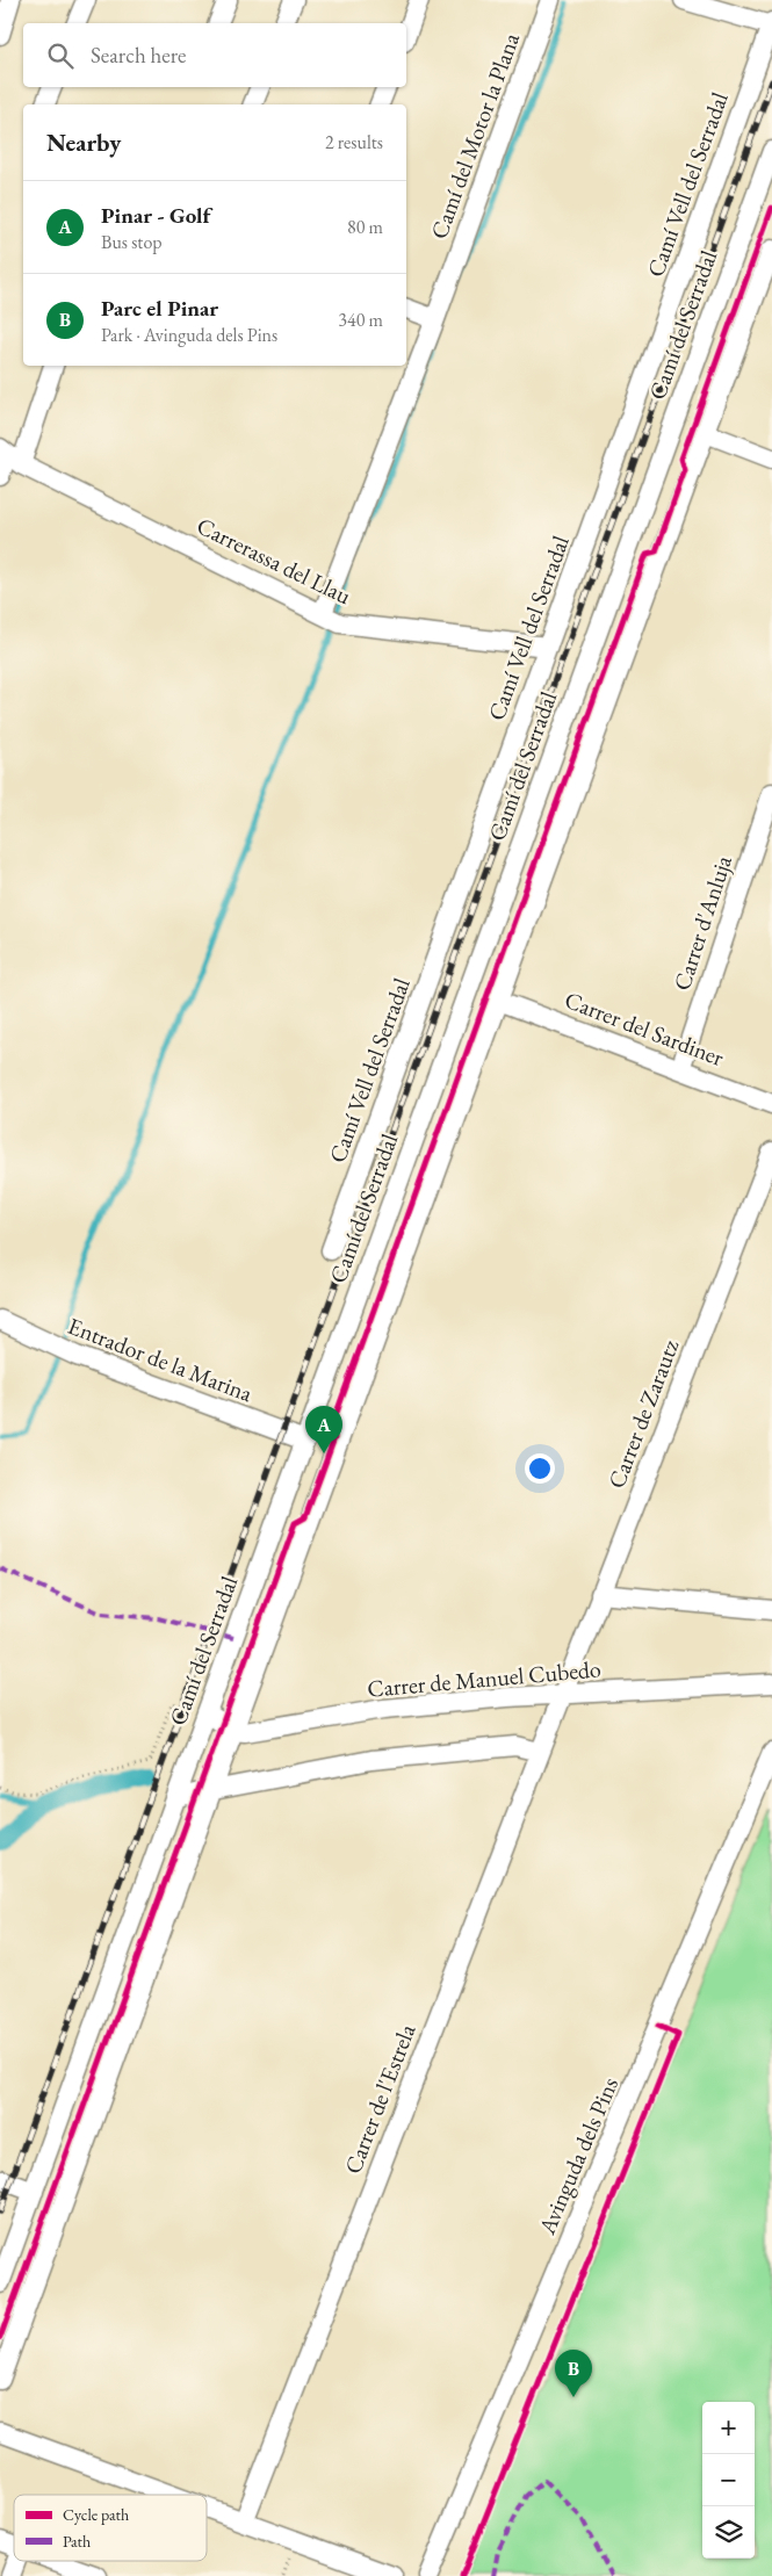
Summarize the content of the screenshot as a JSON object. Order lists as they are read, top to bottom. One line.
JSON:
{"streets":{"street":["Camí del Motor la Plana","Camí Vell del Serradal","Camí del Serradal","Carrerassa del Llau","Carrer d'Anluja","Carrer del Sardiner","Entrador de la Marina","Carrer de Zarautz","Carrer de Manuel Cubedo","Carrer de l'Estrela","Avinguda dels Pins"]},"crossings":[["Camí del Motor la Plana","Carrerassa del Llau"],["Camí Vell del Serradal","Carrerassa del Llau"],["Camí del Serradal","Entrador de la Marina"],["Carrer d'Anluja","Carrer del Sardiner"],["Carrer de Zarautz","Carrer de Manuel Cubedo"],["Carrer de Zarautz","Carrer de l'Estrela"],["Carrer de Manuel Cubedo","Carrer de l'Estrela"]],"legend":["Cycle path","Path"],"page":{"search":"Search here","heading":["Nearby","2 results"],"list":[{"mark":"A","name":"Pinar - Golf","note":"Bus stop","value":"80 m"},{"mark":"B","name":"Parc el Pinar","note":"Park · Avinguda dels Pins","value":"340 m"}],"pins":["A","B"],"map_buttons":["+","−"]}}
